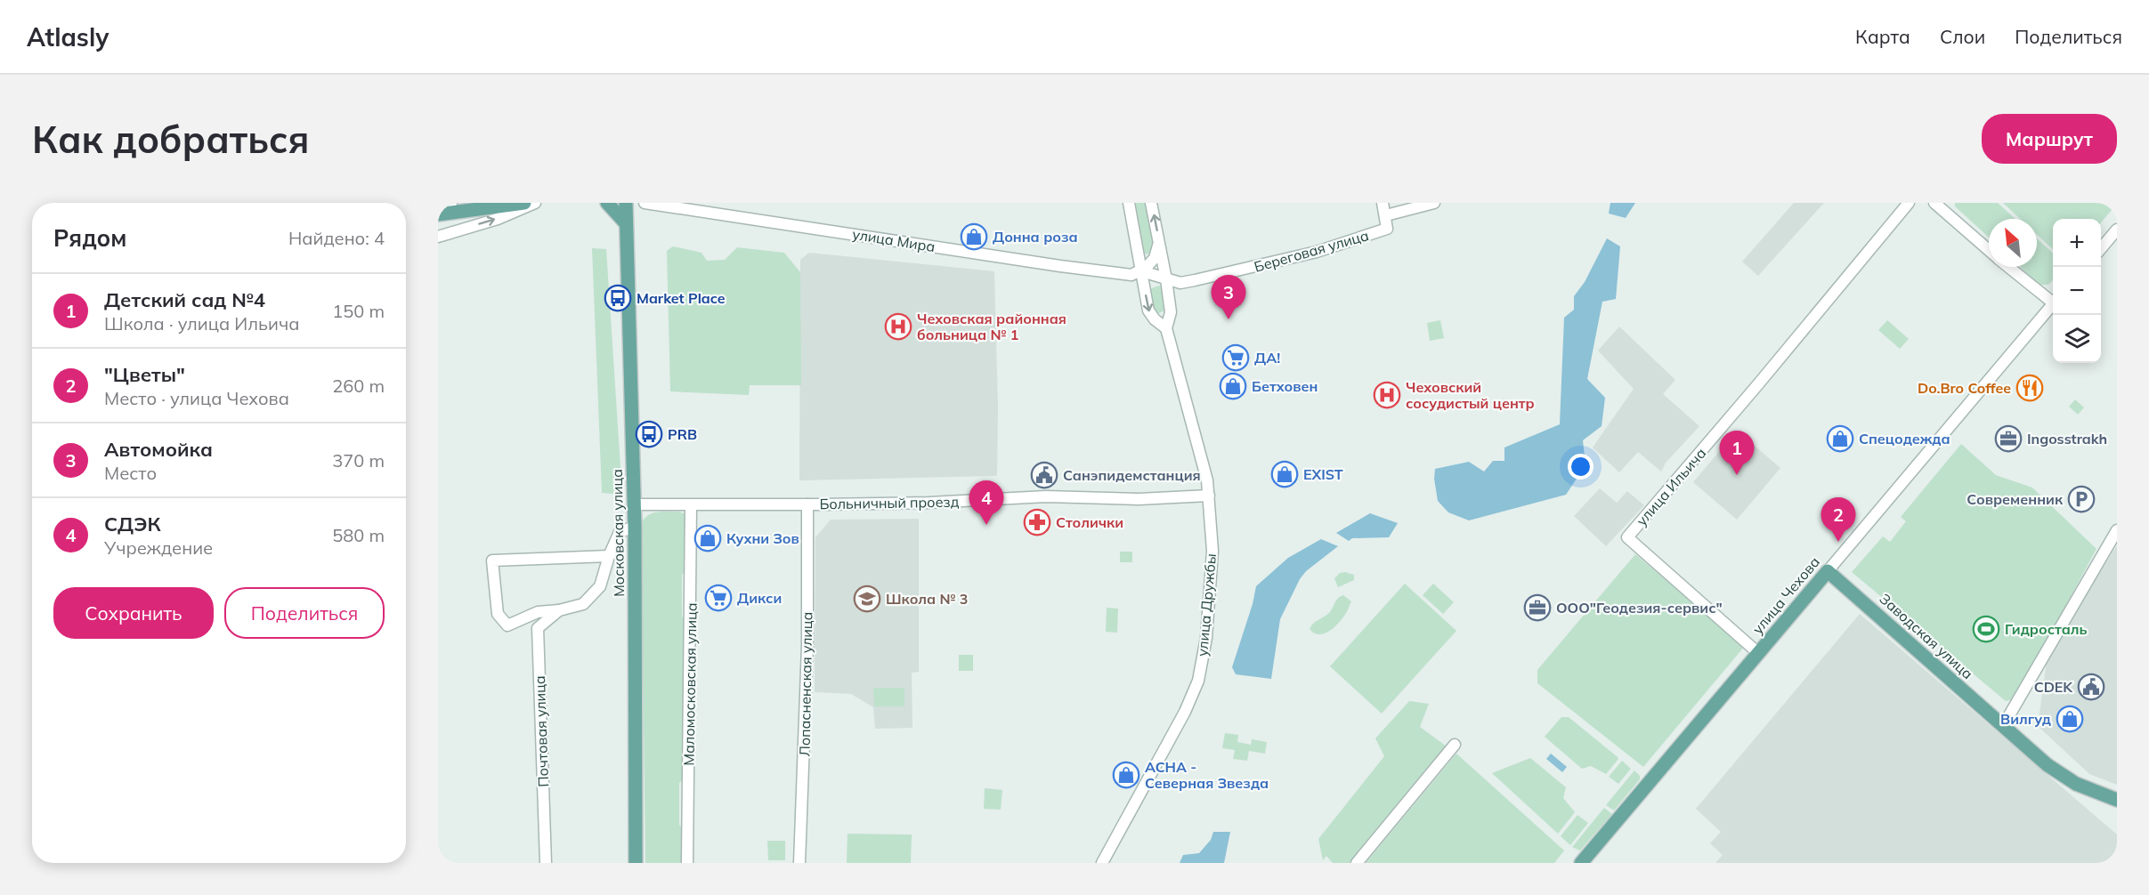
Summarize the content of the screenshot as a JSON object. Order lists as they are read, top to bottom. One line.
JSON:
{"streets":{"main road":["Московская улица","улица Чехова","Заводская улица"],"street":["улица Мира","Береговая улица","улица Ильича","Больничный проезд","улица Дружбы","Маломосковская улица","Лопасненская улица","Почтовая улица"]},"crossings":[["улица Мира","Береговая улица"],["улица Мира","улица Дружбы"],["Береговая улица","улица Дружбы"],["улица Ильича","улица Чехова"],["Больничный проезд","Московская улица"],["Больничный проезд","улица Дружбы"],["Больничный проезд","Маломосковская улица"],["Больничный проезд","Лопасненская улица"],["Московская улица","Почтовая улица"],["улица Чехова","Заводская улица"]],"places":{"shop":["Донна роза","Бетховен","Спецодежда","EXIST","Кухни Зов","Вилгуд","АСНА - Северная Звезда"],"bus stop":["Market Place","PRB"],"hospital":["Чеховская районная больница № 1","Чеховский сосудистый центр"],"supermarket":["ДА!","Дикси"],"restaurant":["Do.Bro Coffee"],"office":["Ingosstrakh","ООО\"Геодезия-сервис\""],"public building":["Санэпидемстанция","CDEK"],"parking":["Современник"],"pharmacy":["Столички"],"school or university":["Школа № 3"],"sports":["Гидросталь"]},"north":"top left","page":{"header":"Atlasly","nav":["Карта","Слои","Поделиться"],"buttons":["Маршрут",["Сохранить","Поделиться"]],"title":"Как добраться","heading":["Рядом","Найдено: 4"],"map_buttons":["+","−"],"list":[{"mark":"1","name":"Детский сад №4","note":"Школа · улица Ильича","value":"150 m"},{"mark":"2","name":"\"Цветы\"","note":"Место · улица Чехова","value":"260 m"},{"mark":"3","name":"Автомойка","note":"Место","value":"370 m"},{"mark":"4","name":"СДЭК","note":"Учреждение","value":"580 m"}],"pins":["3","1","4","2"]}}
